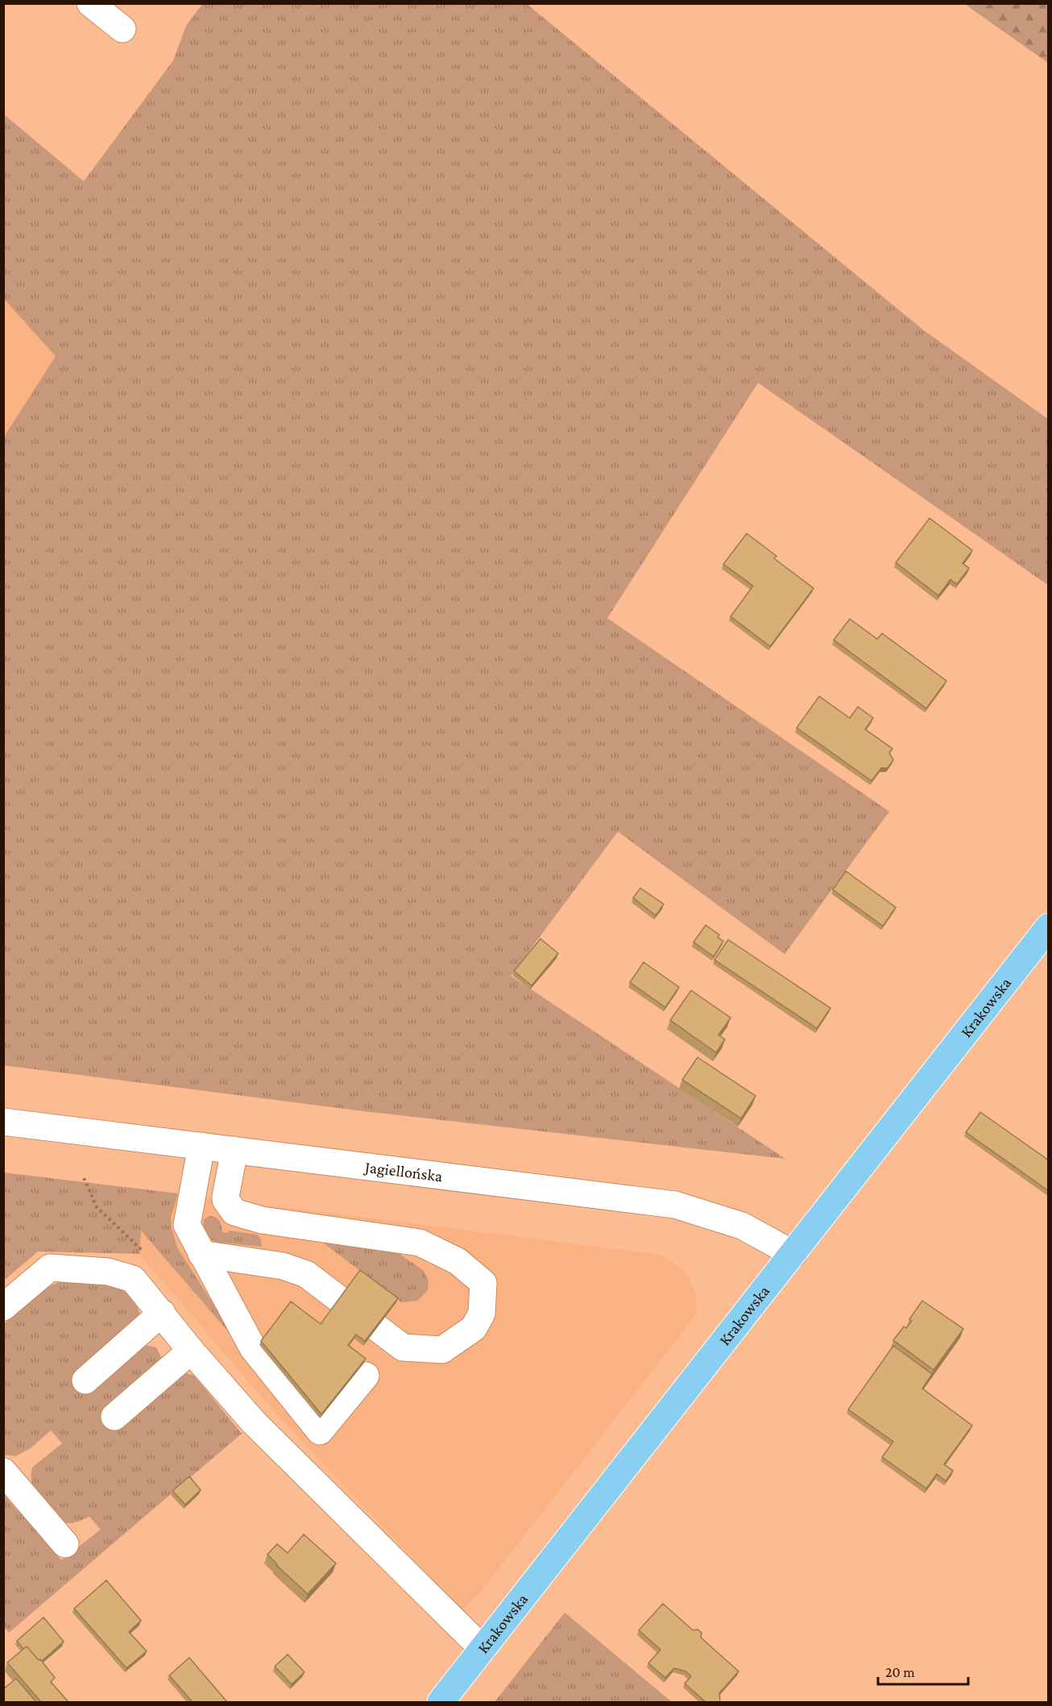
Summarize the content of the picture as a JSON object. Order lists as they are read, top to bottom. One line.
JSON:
{"streets":{"main road":["Krakowska"],"street":["Jagiellońska"]},"crossings":[["Krakowska","Jagiellońska"]],"scale_bar":"20 m"}
